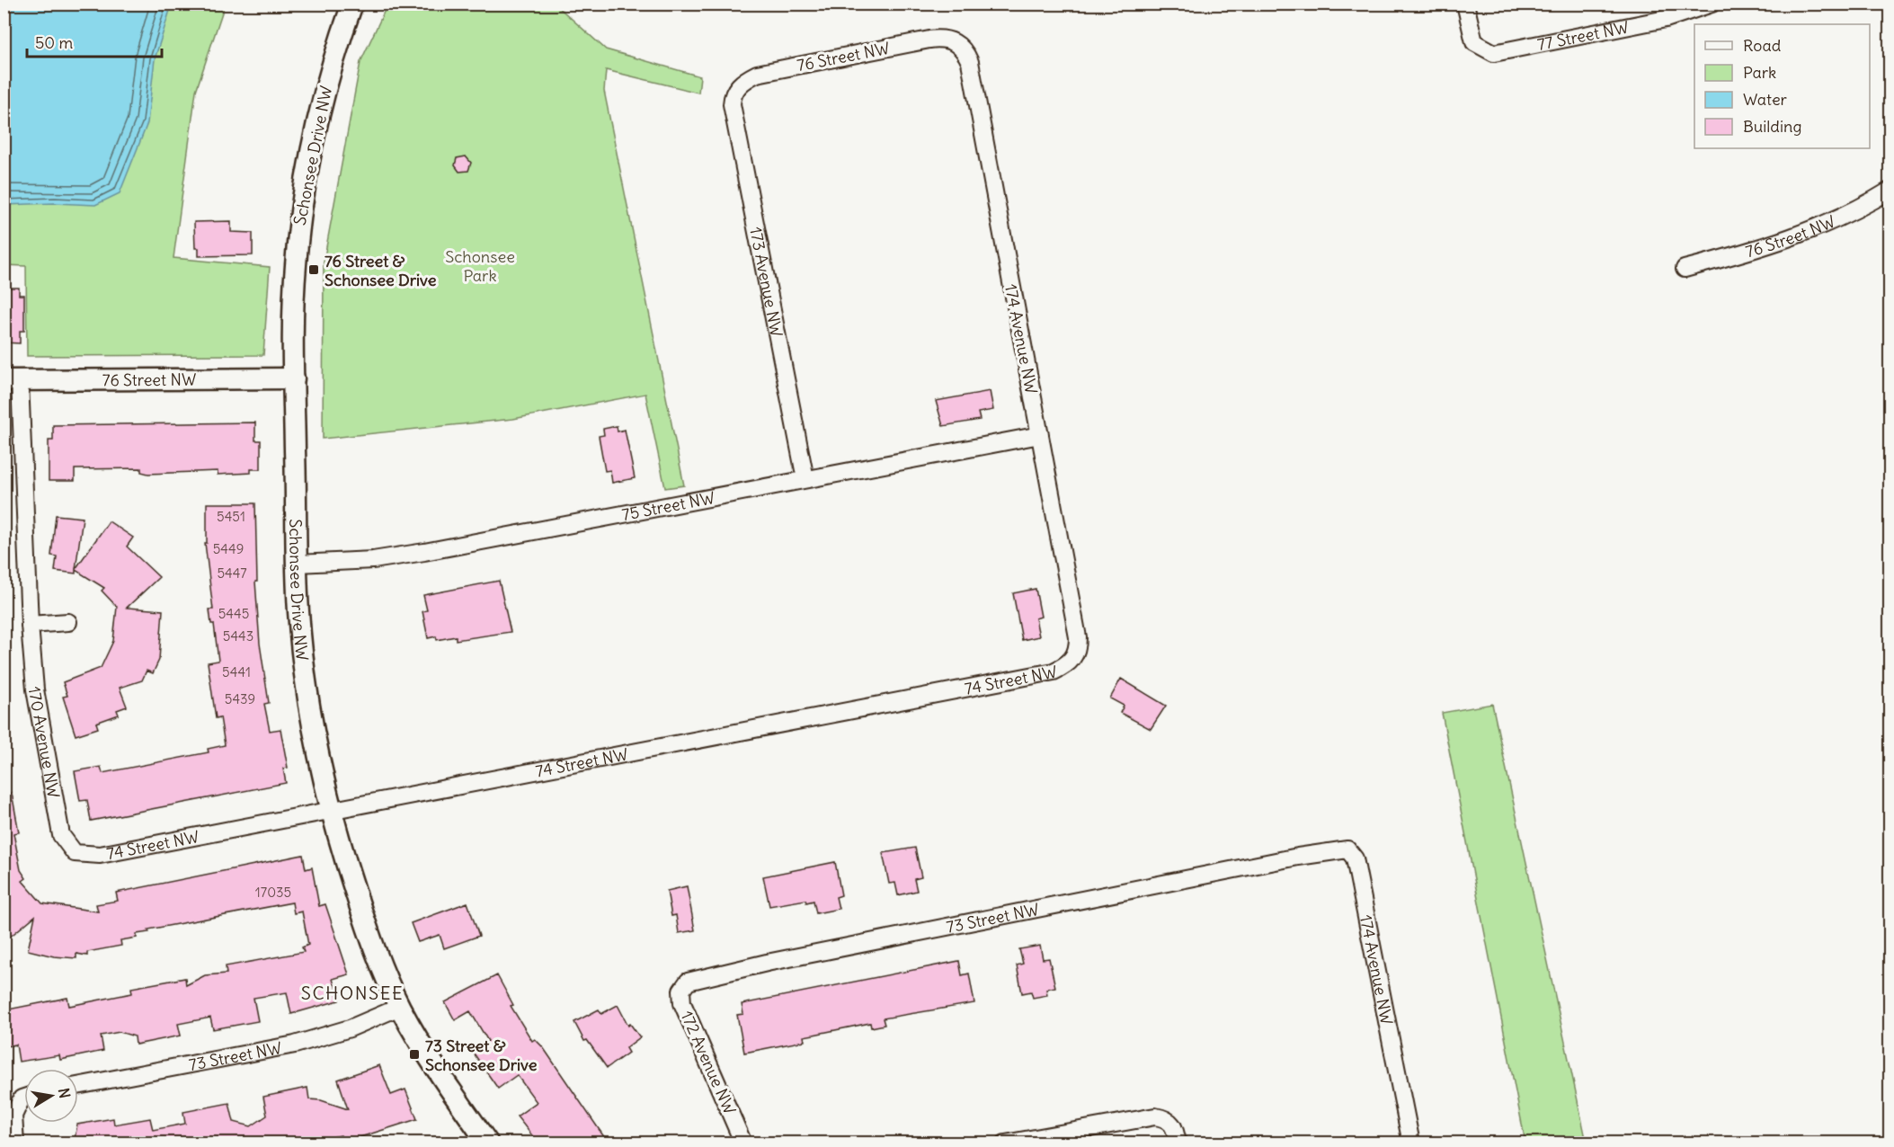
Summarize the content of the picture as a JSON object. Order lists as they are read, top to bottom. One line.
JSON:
{"streets":{"street":["77 Street NW","76 Street NW","Schonsee Drive NW","173 Avenue NW","174 Avenue NW","75 Street NW","74 Street NW","170 Avenue NW","73 Street NW","172 Avenue NW"]},"crossings":[["76 Street NW","Schonsee Drive NW"],["76 Street NW","173 Avenue NW"],["76 Street NW","174 Avenue NW"],["76 Street NW","170 Avenue NW"],["Schonsee Drive NW","75 Street NW"],["Schonsee Drive NW","74 Street NW"],["Schonsee Drive NW","73 Street NW"],["173 Avenue NW","75 Street NW"],["174 Avenue NW","75 Street NW"],["174 Avenue NW","74 Street NW"],["174 Avenue NW","73 Street NW"],["74 Street NW","170 Avenue NW"],["73 Street NW","172 Avenue NW"]],"districts":["SCHONSEE"],"parks":["Schonsee Park"],"places":{"transit":["76 Street & Schonsee Drive","73 Street & Schonsee Drive"]},"house_numbers":["5451","5449","5447","5445","5443","5441","5439","17035"],"legend":["Road","Park","Water","Building"],"scale_bar":"50 m","north":"right"}
